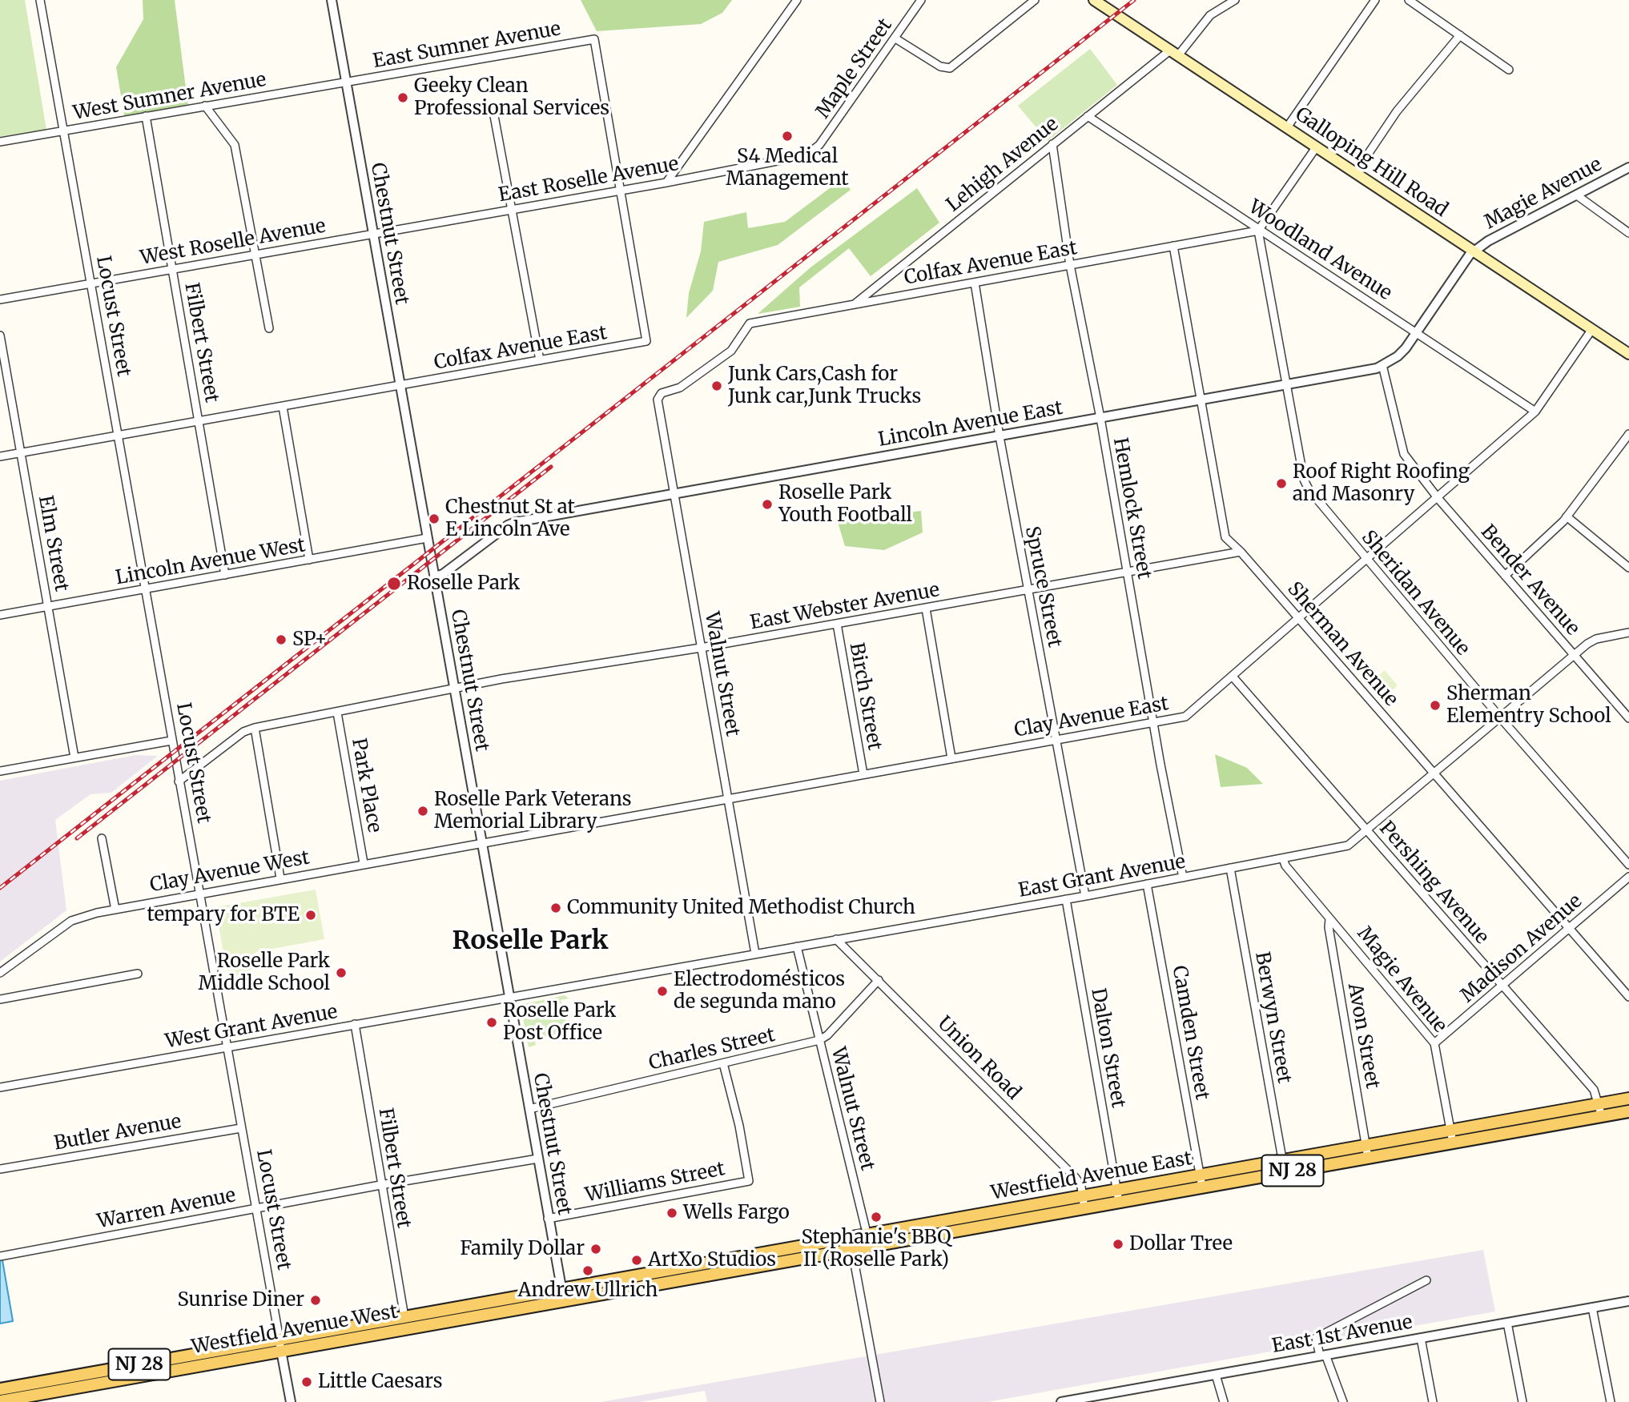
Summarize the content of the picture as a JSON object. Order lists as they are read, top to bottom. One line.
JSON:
{"streets":{"main road":["Galloping Hill Road","NJ 28","Westfield Avenue East","Westfield Avenue West"],"street":["East Sumner Avenue","Maple Street","West Sumner Avenue","Lehigh Avenue","East Roselle Avenue","Magie Avenue","Chestnut Street","West Roselle Avenue","Woodland Avenue","Colfax Avenue East","Locust Street","Filbert Street","Lincoln Avenue East","Hemlock Street","Elm Street","Lincoln Avenue West","Bender Avenue","Spruce Street","Sheridan Avenue","East Webster Avenue","Sherman Avenue","Walnut Street","Birch Street","Clay Avenue East","Park Place","Clay Avenue West","East Grant Avenue","Pershing Avenue","Madison Avenue","Berwyn Street","West Grant Avenue","Camden Street","Avon Street","Dalton Street","Charles Street","Union Road","Butler Avenue","Williams Street","Warren Avenue","East 1st Avenue"]},"crossings":[["East Sumner Avenue","West Sumner Avenue"],["East Sumner Avenue","East Roselle Avenue"],["East Sumner Avenue","Chestnut Street"],["East Sumner Avenue","Colfax Avenue East"],["Maple Street","East Roselle Avenue"],["West Sumner Avenue","Chestnut Street"],["West Sumner Avenue","Locust Street"],["West Sumner Avenue","Filbert Street"],["Galloping Hill Road","Lehigh Avenue"],["Galloping Hill Road","Magie Avenue"],["Galloping Hill Road","Lincoln Avenue East"],["Galloping Hill Road","Clay Avenue East"],["Lehigh Avenue","Woodland Avenue"],["Lehigh Avenue","Colfax Avenue East"],["Lehigh Avenue","Hemlock Street"],["East Roselle Avenue","Chestnut Street"],["East Roselle Avenue","West Roselle Avenue"],["East Roselle Avenue","Colfax Avenue East"],["Magie Avenue","Lincoln Avenue East"],["Magie Avenue","East Grant Avenue"],["Magie Avenue","Madison Avenue"],["Magie Avenue","Avon Street"],["Magie Avenue","Westfield Avenue East"],["Chestnut Street","West Roselle Avenue"],["Chestnut Street","Colfax Avenue East"],["Chestnut Street","Lincoln Avenue East"],["Chestnut Street","Lincoln Avenue West"],["Chestnut Street","East Webster Avenue"],["Chestnut Street","Clay Avenue East"],["Chestnut Street","Clay Avenue West"],["Chestnut Street","East Grant Avenue"],["Chestnut Street","West Grant Avenue"],["Chestnut Street","Charles Street"],["Chestnut Street","Westfield Avenue East"],["Chestnut Street","Williams Street"],["Chestnut Street","Warren Avenue"],["Chestnut Street","Westfield Avenue West"],["West Roselle Avenue","Locust Street"],["West Roselle Avenue","Filbert Street"],["Woodland Avenue","Colfax Avenue East"],["Woodland Avenue","Lincoln Avenue East"],["Woodland Avenue","Sheridan Avenue"],["Woodland Avenue","Clay Avenue East"],["Colfax Avenue East","Locust Street"],["Colfax Avenue East","Filbert Street"],["Colfax Avenue East","Hemlock Street"],["Colfax Avenue East","Elm Street"],["Colfax Avenue East","Spruce Street"],["Colfax Avenue East","Sheridan Avenue"],["Colfax Avenue East","Sherman Avenue"],["Colfax Avenue East","Walnut Street"],["Locust Street","Lincoln Avenue West"],["Locust Street","East Webster Avenue"],["Locust Street","Clay Avenue West"],["Locust Street","West Grant Avenue"],["Locust Street","Butler Avenue"],["Locust Street","Warren Avenue"],["Locust Street","Westfield Avenue West"],["Filbert Street","Lincoln Avenue West"],["Filbert Street","West Grant Avenue"],["Filbert Street","Warren Avenue"],["Filbert Street","Westfield Avenue West"],["Lincoln Avenue East","Hemlock Street"],["Lincoln Avenue East","Bender Avenue"],["Lincoln Avenue East","Spruce Street"],["Lincoln Avenue East","Sheridan Avenue"],["Lincoln Avenue East","Sherman Avenue"],["Lincoln Avenue East","Walnut Street"],["Hemlock Street","East Webster Avenue"],["Hemlock Street","Clay Avenue East"],["Hemlock Street","East Grant Avenue"],["Elm Street","Lincoln Avenue West"],["Bender Avenue","Clay Avenue East"],["Bender Avenue","East Grant Avenue"],["Spruce Street","East Webster Avenue"],["Spruce Street","Clay Avenue East"],["Spruce Street","East Grant Avenue"],["Sheridan Avenue","Clay Avenue East"],["Sheridan Avenue","East Grant Avenue"],["East Webster Avenue","Sherman Avenue"],["East Webster Avenue","Walnut Street"],["East Webster Avenue","Birch Street"],["East Webster Avenue","Park Place"],["Sherman Avenue","Clay Avenue East"],["Sherman Avenue","East Grant Avenue"],["Sherman Avenue","Madison Avenue"],["Walnut Street","Clay Avenue East"],["Walnut Street","East Grant Avenue"],["Walnut Street","Charles Street"],["Walnut Street","Westfield Avenue East"],["Birch Street","Clay Avenue East"],["Clay Avenue East","Clay Avenue West"],["Clay Avenue East","Pershing Avenue"],["Park Place","Clay Avenue West"],["East Grant Avenue","Pershing Avenue"],["East Grant Avenue","Berwyn Street"],["East Grant Avenue","West Grant Avenue"],["East Grant Avenue","Camden Street"],["East Grant Avenue","Dalton Street"],["East Grant Avenue","Union Road"],["Pershing Avenue","Madison Avenue"],["Pershing Avenue","Westfield Avenue East"],["Berwyn Street","Westfield Avenue East"],["Camden Street","Westfield Avenue East"],["Avon Street","Westfield Avenue East"],["Dalton Street","Westfield Avenue East"],["Charles Street","Union Road"],["Charles Street","Williams Street"],["Union Road","Westfield Avenue East"],["Westfield Avenue East","Westfield Avenue West"]],"districts":["Roselle Park"],"places":["Geeky Clean Professional Services","S4 Medical Management","Junk Cars,Cash for Junk car,Junk Trucks","Roof Right Roofing and Masonry","Roselle Park Youth Football","Chestnut St at E Lincoln Ave","Roselle Park","SP+","Sherman Elementry School","Roselle Park Veterans Memorial Library","Community United Methodist Church","tempary for BTE","Roselle Park Middle School","Electrodomésticos de segunda mano","Roselle Park Post Office","Wells Fargo","Stephanie's BBQ II (Roselle Park)","Dollar Tree","Family Dollar","ArtXo Studios","Andrew Ullrich","Sunrise Diner","Little Caesars"]}
